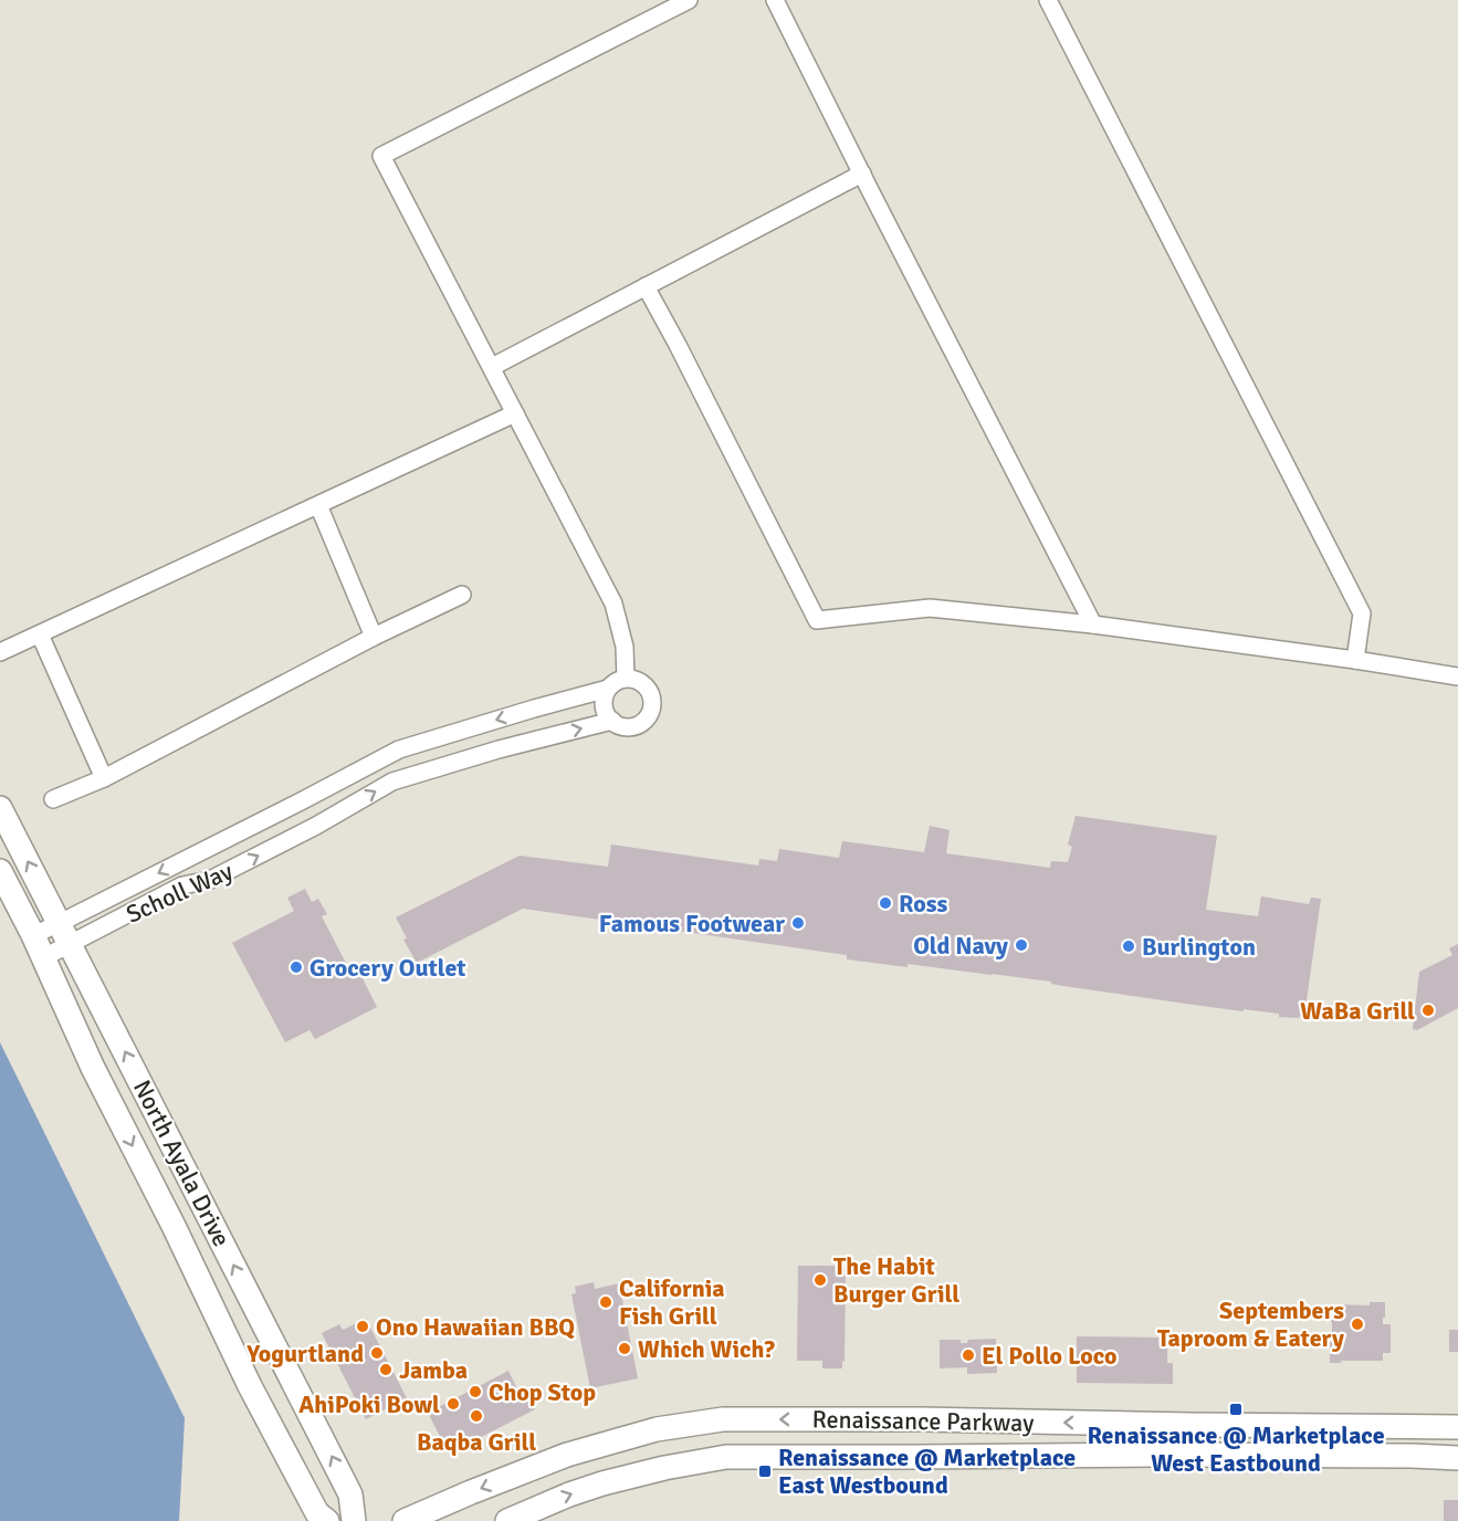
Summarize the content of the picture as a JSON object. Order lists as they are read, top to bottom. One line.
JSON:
{"streets":{"street":["Scholl Way","North Ayala Drive","Renaissance Parkway"]},"crossings":[["Scholl Way","North Ayala Drive"]],"places":{"other":["Ross","Famous Footwear","Old Navy","Burlington","Grocery Outlet","WaBa Grill","The Habit Burger Grill","California Fish Grill","Septembers Taproom & Eatery","Ono Hawaiian BBQ","Which Wich?","Yogurtland","El Pollo Loco","Jamba","Chop Stop","AhiPoki Bowl","Baqba Grill"],"transit":["Renaissance @ Marketplace West Eastbound","Renaissance @ Marketplace East Westbound"]}}
